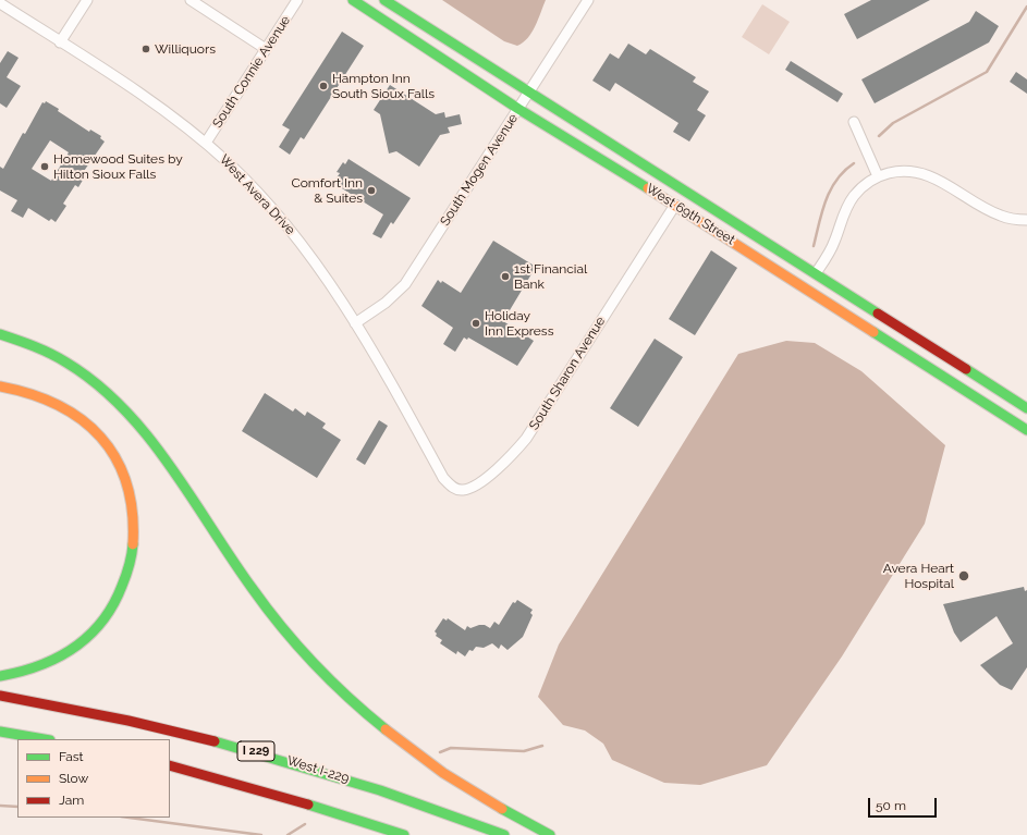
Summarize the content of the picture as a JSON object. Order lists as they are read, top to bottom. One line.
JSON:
{"streets":{"main road":["West 69th Street","I 229","West I-229"],"street":["South Connie Avenue","South Mogen Avenue","West Avera Drive","South Sharon Avenue"]},"crossings":[["South Connie Avenue","West Avera Drive"],["South Mogen Avenue","West Avera Drive"],["South Mogen Avenue","West 69th Street"],["West Avera Drive","South Sharon Avenue"],["West 69th Street","South Sharon Avenue"]],"places":["Williquors","Hampton Inn South Sioux Falls","Homewood Suites by Hilton Sioux Falls","Comfort Inn & Suites","1st Financial Bank","Holiday Inn Express","Avera Heart Hospital"],"legend":["Fast","Slow","Jam"],"scale_bar":"50 m"}
